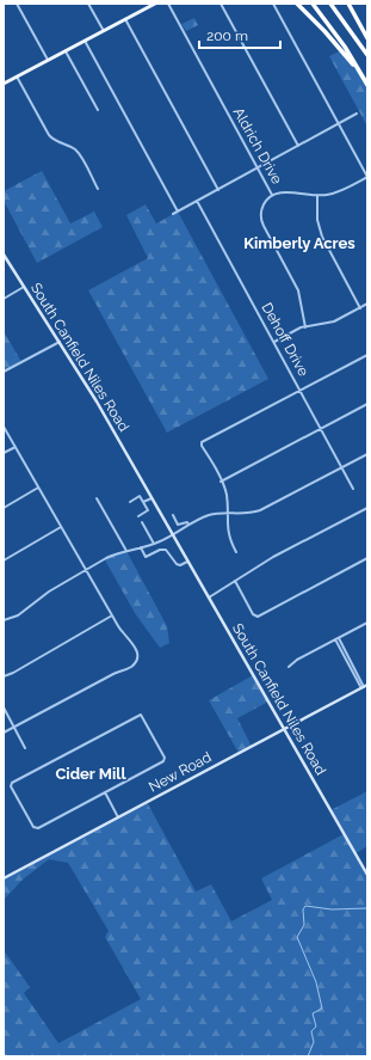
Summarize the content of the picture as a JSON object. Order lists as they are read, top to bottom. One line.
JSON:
{"streets":{"main road":["South Canfield Niles Road","New Road"],"street":["Aldrich Drive","Dehoff Drive"]},"crossings":[["South Canfield Niles Road","New Road"]],"districts":["Kimberly Acres","Cider Mill"],"scale_bar":"200 m"}
